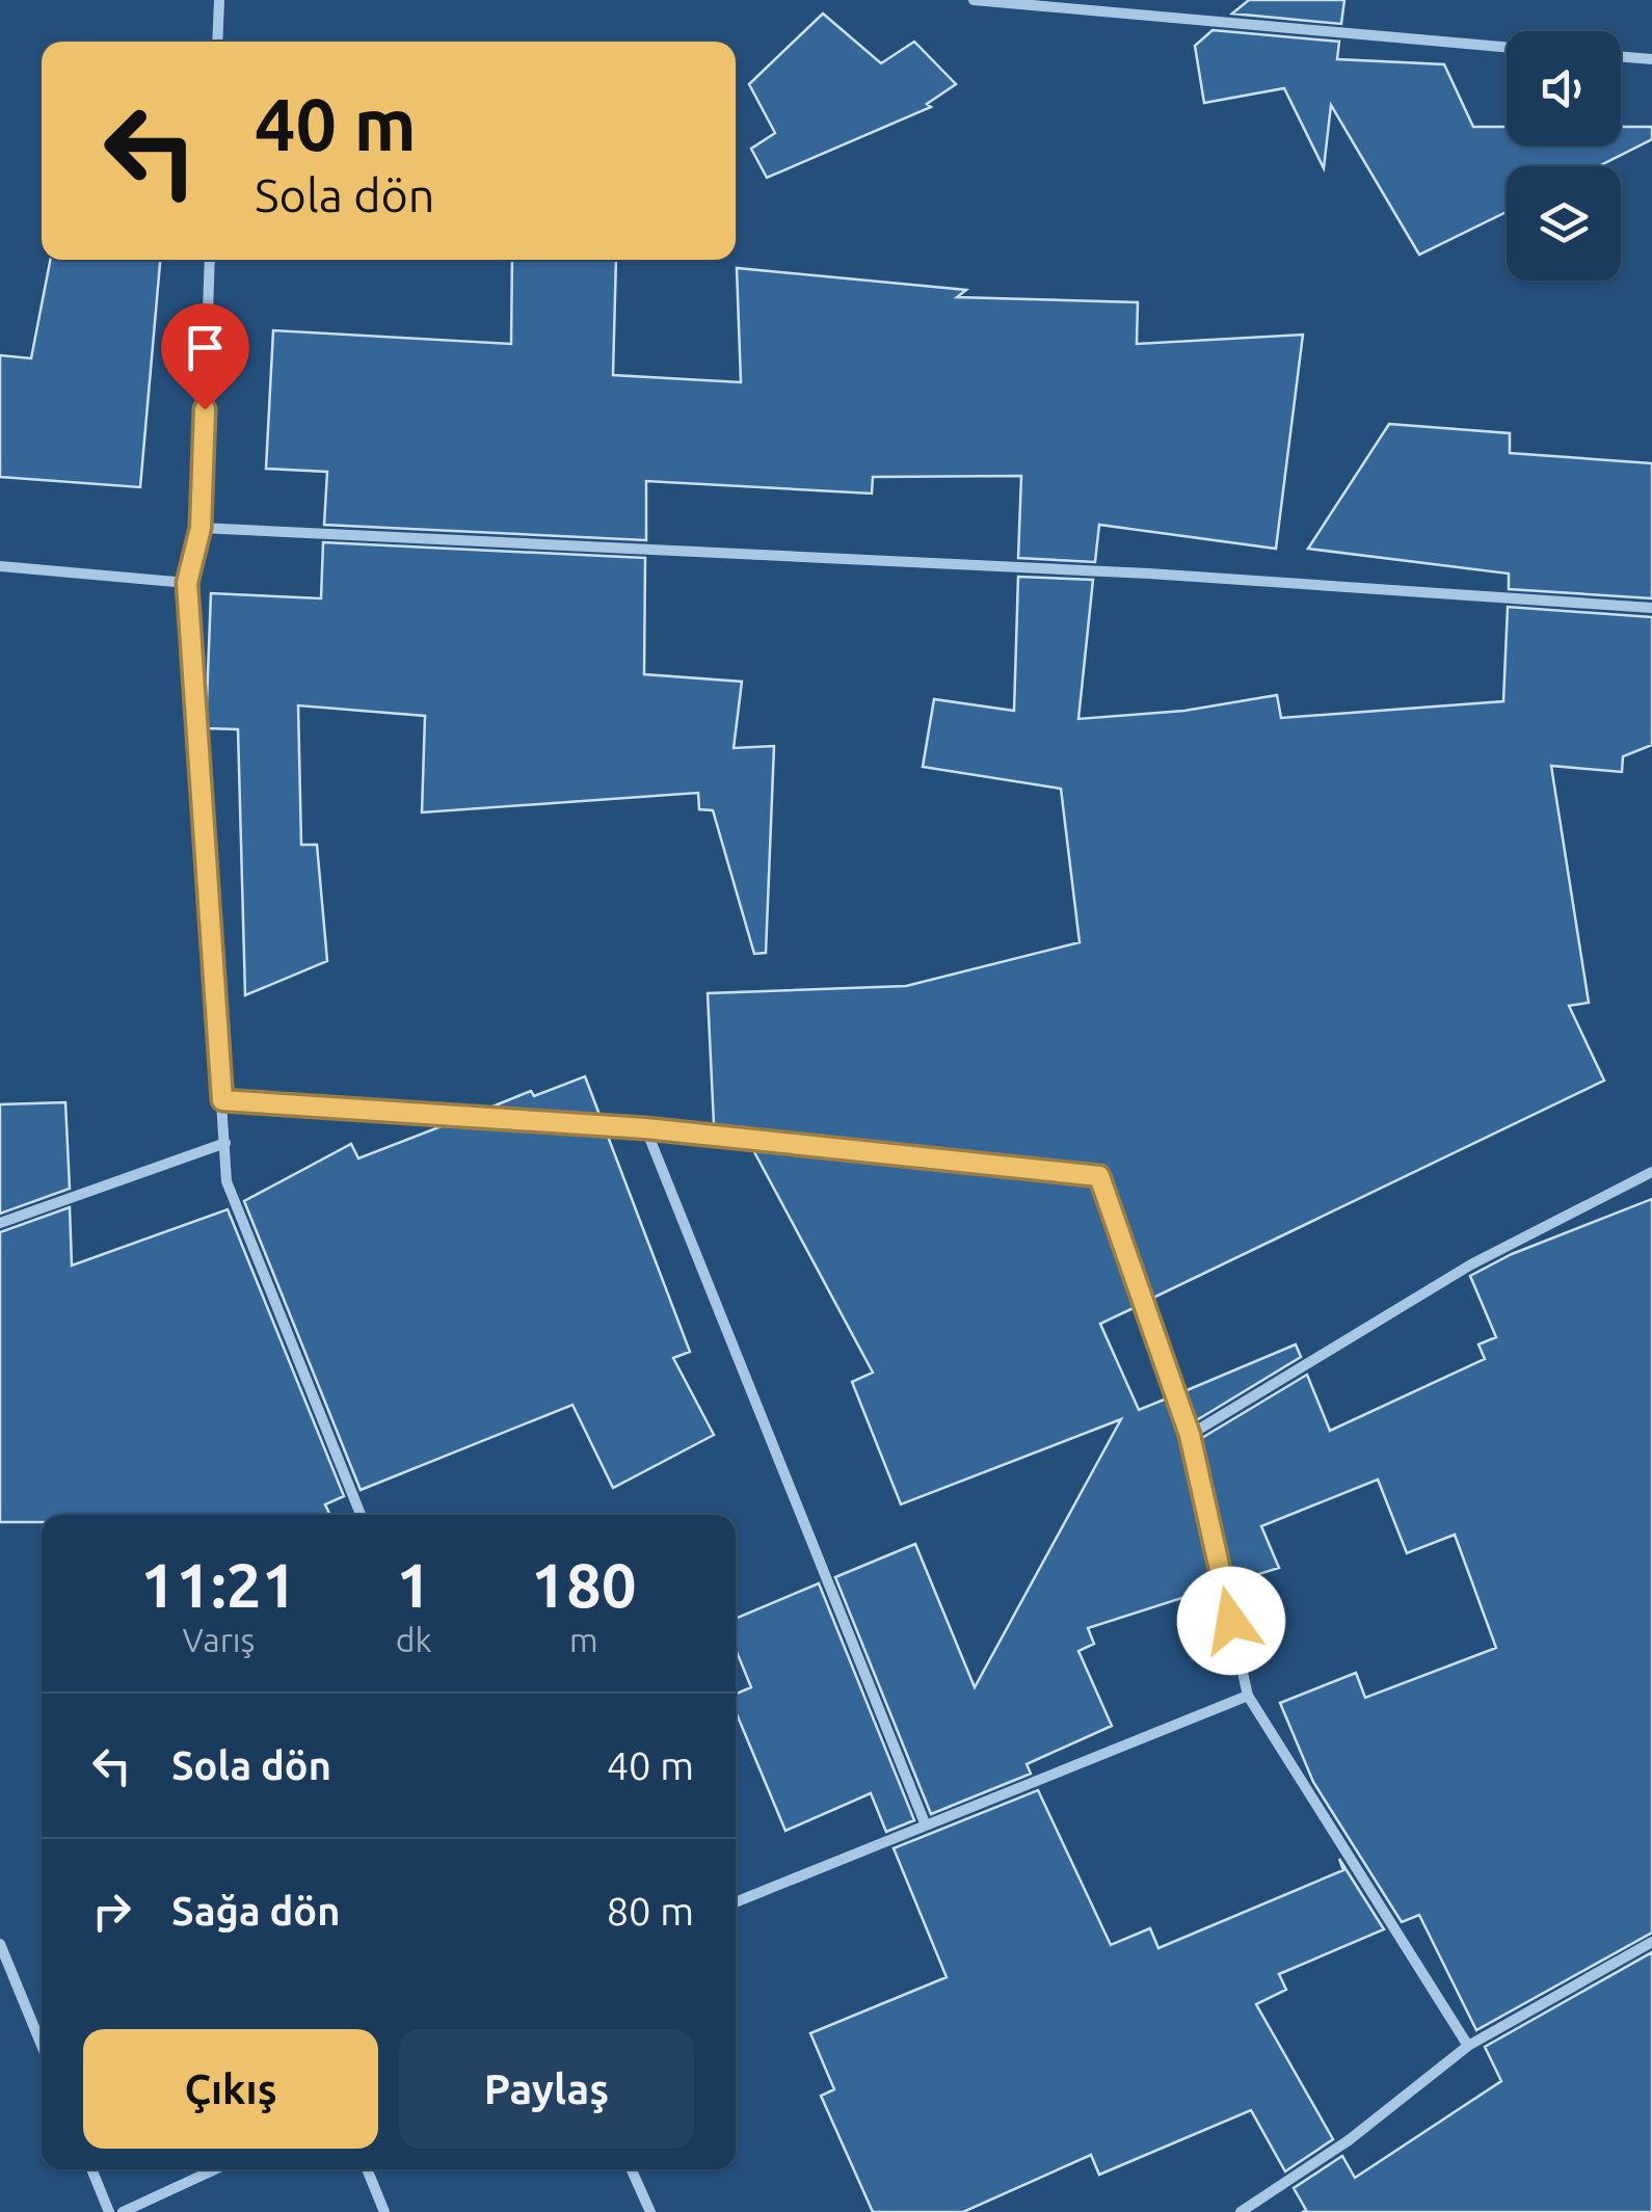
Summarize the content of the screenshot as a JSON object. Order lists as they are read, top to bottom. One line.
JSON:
{"page":{"turn":["40 m","Sola dön"],"eta":["11:21","Varış","1","dk","180","m"],"list":[{"name":"Sola dön","value":"40 m"},{"name":"Sağa dön","value":"80 m"}],"buttons":["Çıkış","Paylaş"]}}
